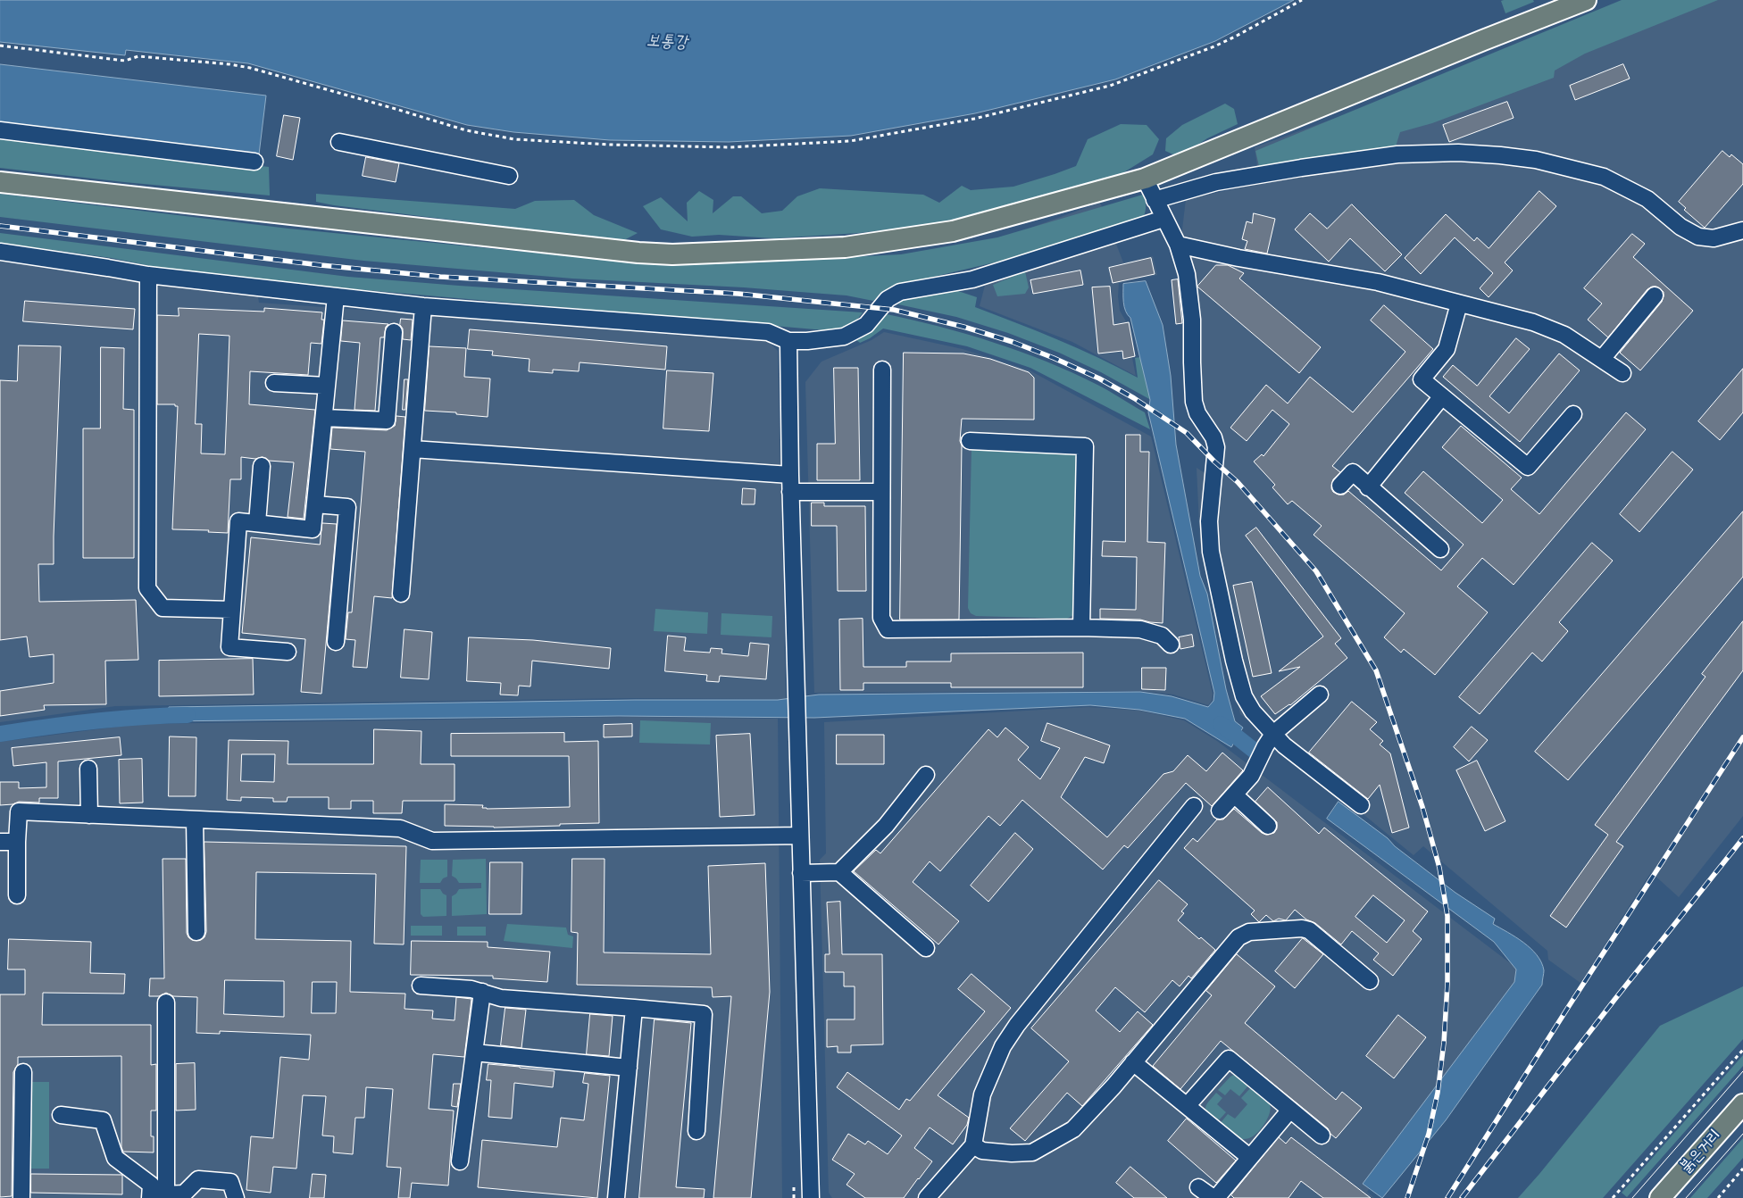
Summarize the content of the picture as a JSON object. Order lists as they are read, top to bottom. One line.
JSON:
{"streets":{"main road":["붉은거리"]},"water":["보통강"]}
